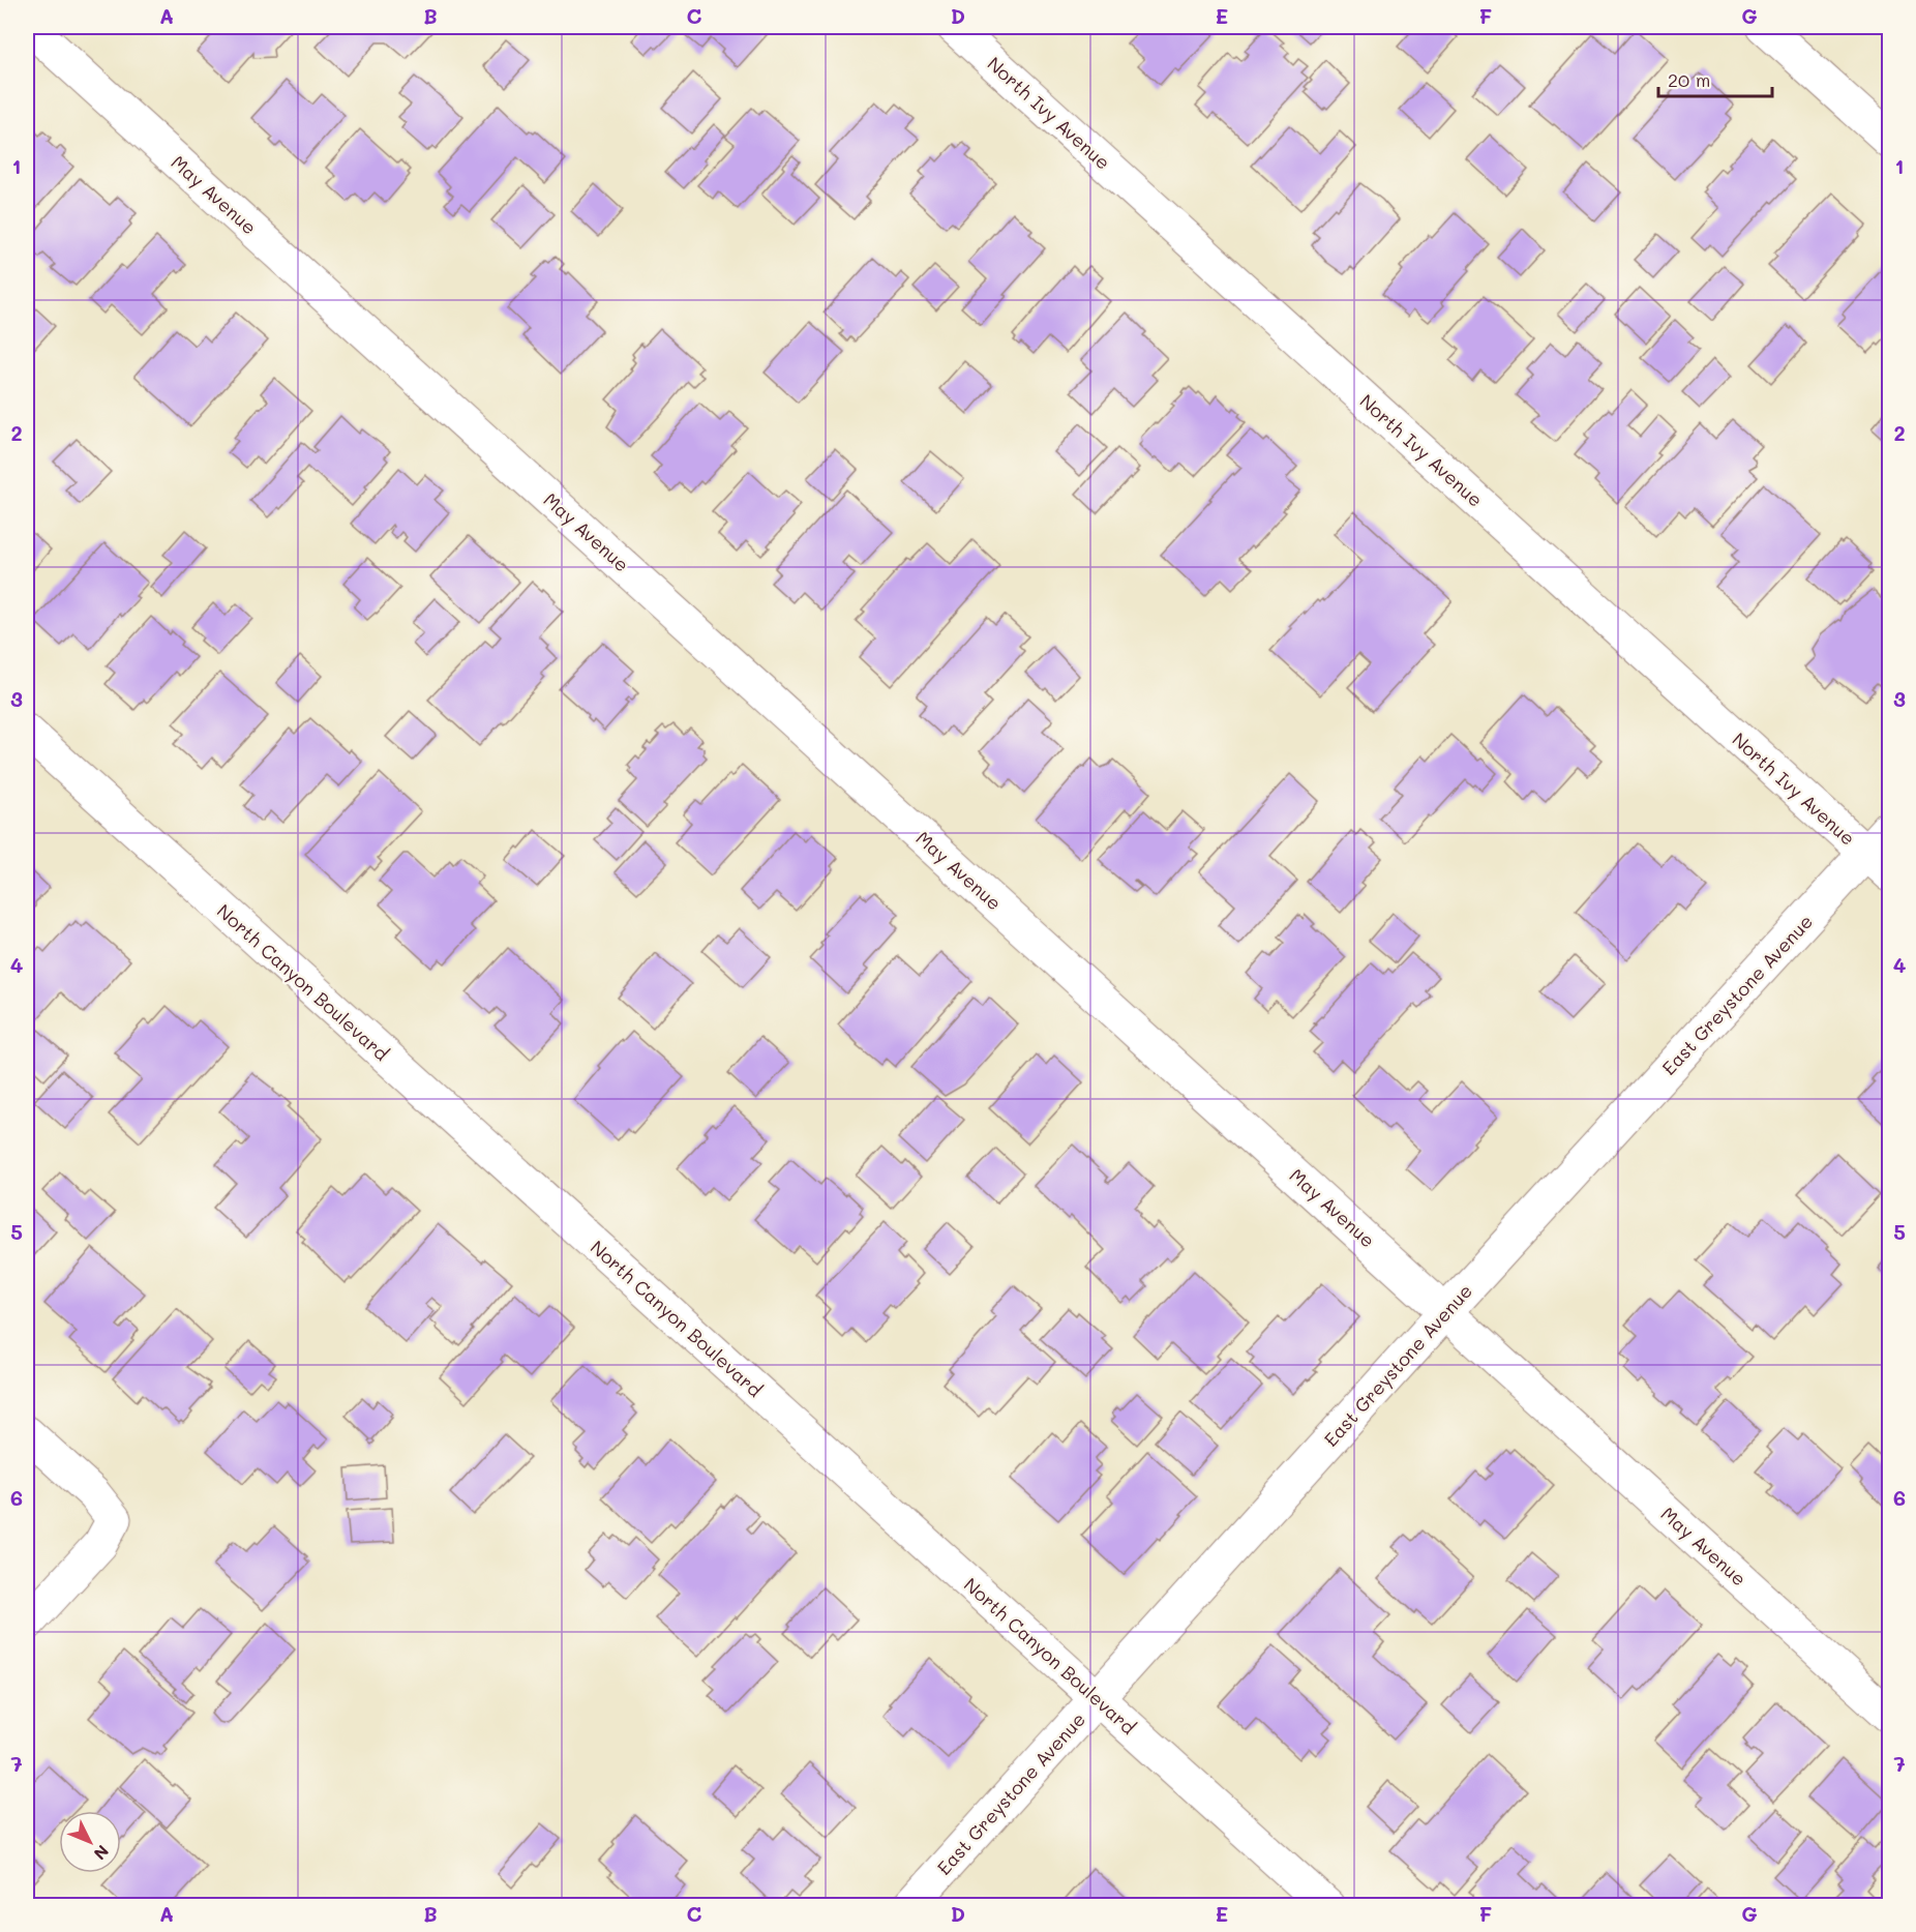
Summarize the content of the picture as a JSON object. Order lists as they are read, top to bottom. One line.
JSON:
{"streets":{"street":["North Ivy Avenue","May Avenue","North Canyon Boulevard","East Greystone Avenue"]},"crossings":[["North Ivy Avenue","East Greystone Avenue"],["May Avenue","East Greystone Avenue"],["North Canyon Boulevard","East Greystone Avenue"]],"scale_bar":"20 m","north":"bottom right","grid":{"columns":["A","B","C","D","E","F","G"],"rows":["1","2","3","4","5","6","7"]}}
